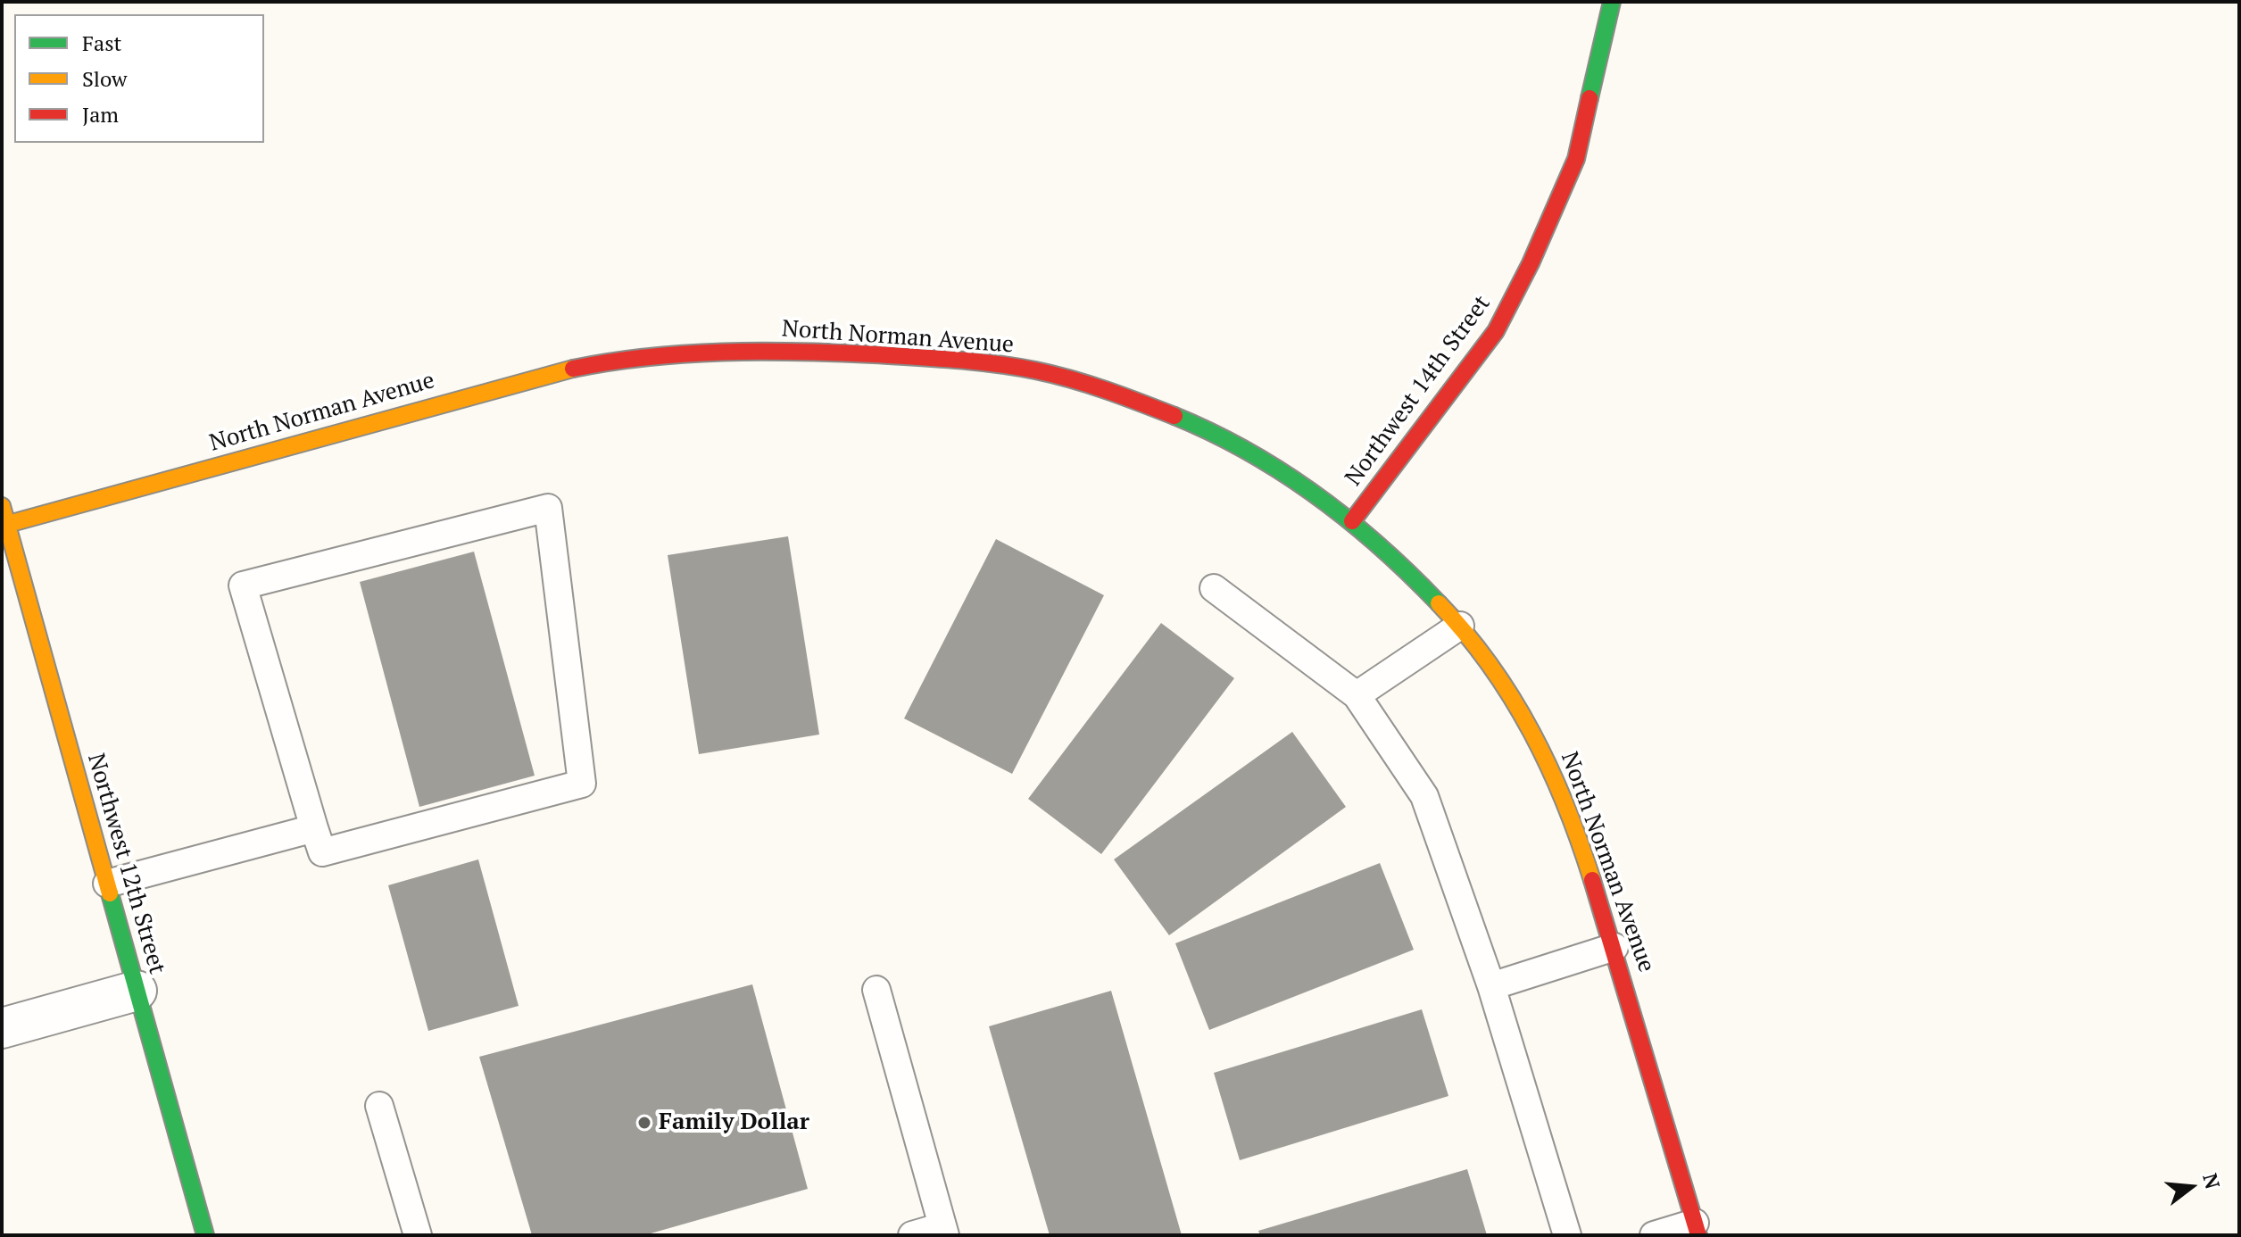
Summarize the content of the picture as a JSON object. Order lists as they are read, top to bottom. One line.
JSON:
{"streets":{"street":["North Norman Avenue","Northwest 14th Street","Northwest 12th Street"]},"crossings":[["North Norman Avenue","Northwest 14th Street"],["North Norman Avenue","Northwest 12th Street"]],"places":["Family Dollar"],"legend":["Fast","Slow","Jam"],"north":"right"}
